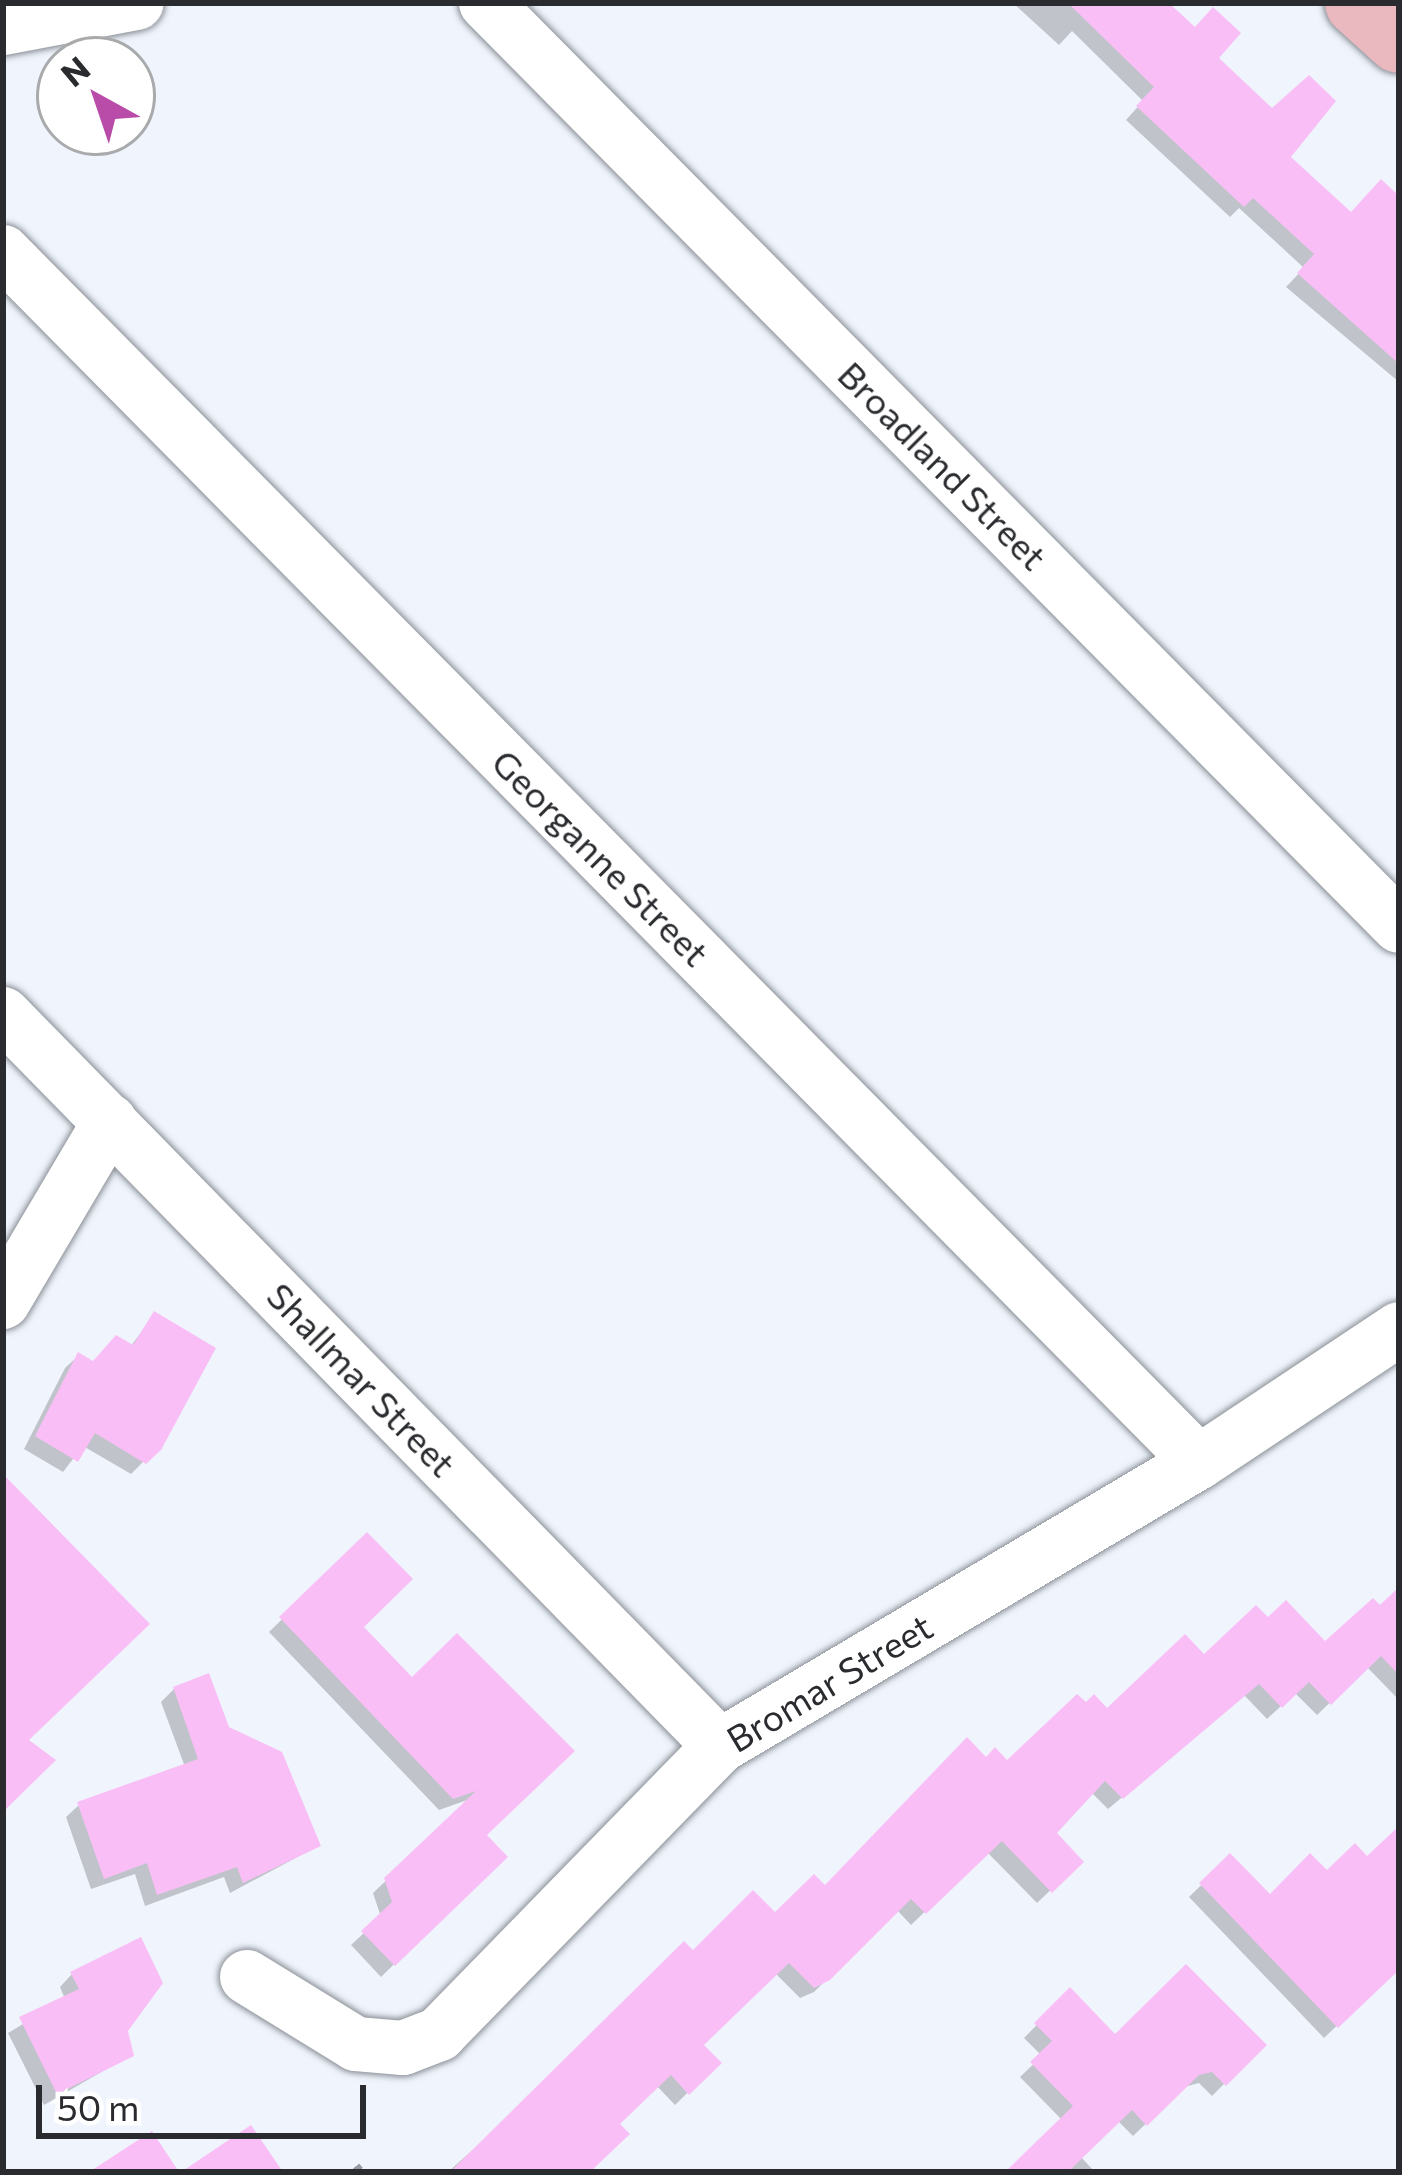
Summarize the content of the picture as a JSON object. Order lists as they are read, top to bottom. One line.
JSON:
{"streets":{"street":["Broadland Street","Georganne Street","Shallmar Street","Bromar Street"]},"crossings":[["Georganne Street","Bromar Street"],["Shallmar Street","Bromar Street"]],"scale_bar":"50 m","north":"top left"}
